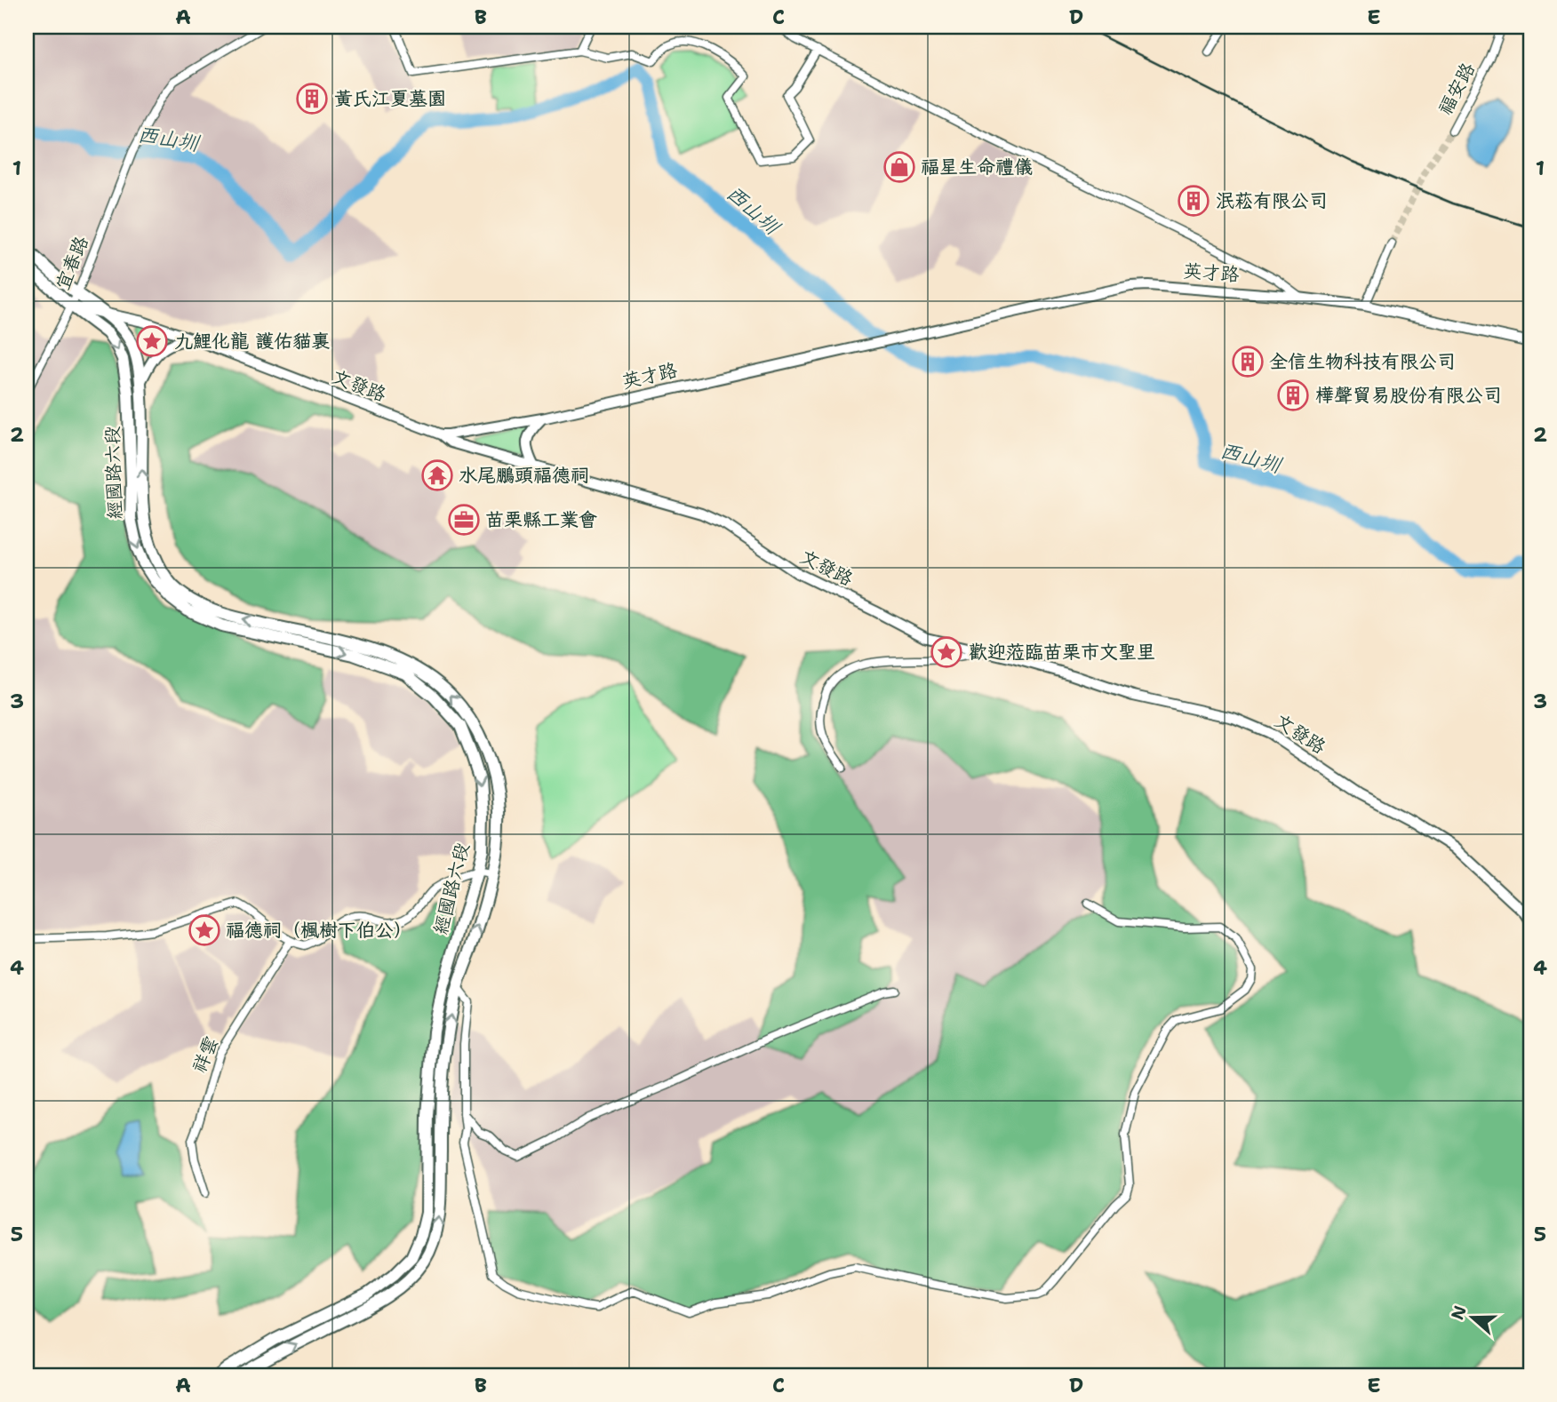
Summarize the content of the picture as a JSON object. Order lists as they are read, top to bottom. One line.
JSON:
{"streets":{"main road":["經國路六段"],"street":["福安路","宜春路","英才路","文發路","祥雲"]},"crossings":[["宜春路","文發路"],["宜春路","經國路六段"],["英才路","文發路"],["文發路","經國路六段"]],"water":["西山圳"],"places":{"building":["黃氏江夏墓園","泯菘有限公司","全信生物科技有限公司","樺聲貿易股份有限公司"],"shop":["福星生命禮儀"],"place":["九鯉化龍 護佑貓裏","歡迎蒞臨苗栗市文聖里","福德祠（楓樹下伯公）"],"temple":["水尾鵬頭福德祠"],"office":["苗栗縣工業會"]},"north":"left","grid":{"columns":["A","B","C","D","E"],"rows":["1","2","3","4","5"]}}
